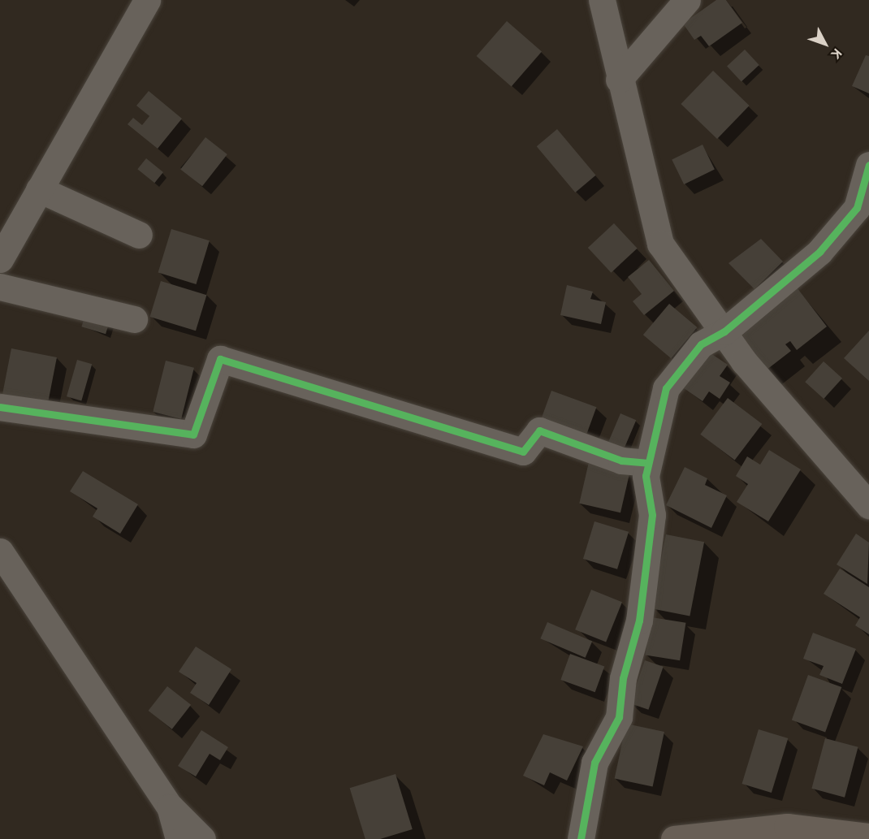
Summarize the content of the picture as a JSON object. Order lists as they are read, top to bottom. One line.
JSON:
{"north":"bottom right"}
